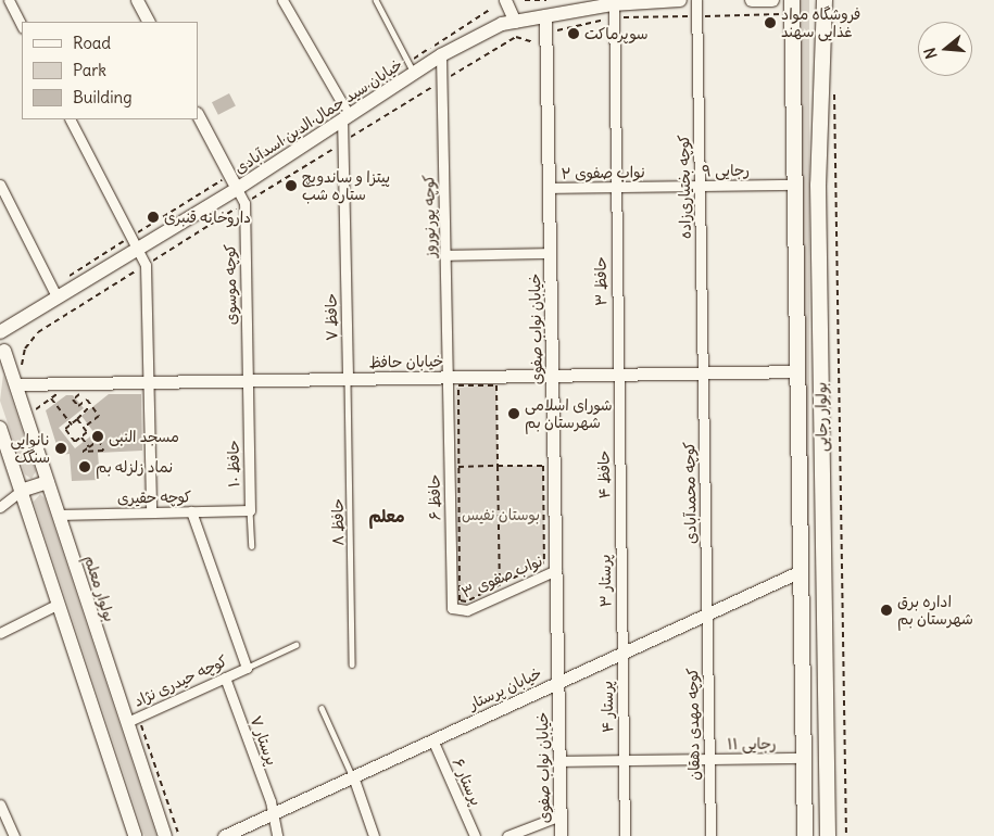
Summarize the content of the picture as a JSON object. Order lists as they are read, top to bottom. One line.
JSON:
{"streets":{"main road":["خیابان سید جمال الدین اسدآبادی","بولوار رجایی","بولوار معلم"],"street":["رجایی ۹","نواب صفوی ۲","کوچه بختیاری‌زاده","کوچه پورنوروز","حافظ ۳","کوچه موسوی","حافظ ۷","خیابان نواب صفوی","خیابان حافظ","حافظ ۱۰","حافظ ۴","کوچه محمدآبادی","کوچه حقیری","حافظ ۶","نواب صفوی ۳","پرستار ۳","کوچه حیدری نژاد","خیابان پرستار","پرستار ۴","کوچه مهدی دهقان","پرستار ۷","رجایی ۱۱","پرستار ۶"],"lane":["حافظ ۸"]},"crossings":[["خیابان سید جمال الدین اسدآبادی","کوچه پورنوروز"],["خیابان سید جمال الدین اسدآبادی","حافظ ۳"],["خیابان سید جمال الدین اسدآبادی","کوچه موسوی"],["خیابان سید جمال الدین اسدآبادی","حافظ ۷"],["خیابان سید جمال الدین اسدآبادی","خیابان نواب صفوی"],["رجایی ۹","نواب صفوی ۲"],["رجایی ۹","کوچه بختیاری‌زاده"],["رجایی ۹","بولوار رجایی"],["نواب صفوی ۲","حافظ ۳"],["نواب صفوی ۲","خیابان نواب صفوی"],["کوچه بختیاری‌زاده","خیابان حافظ"],["کوچه بختیاری‌زاده","کوچه محمدآبادی"],["کوچه پورنوروز","خیابان حافظ"],["کوچه پورنوروز","حافظ ۶"],["حافظ ۳","خیابان حافظ"],["حافظ ۳","حافظ ۴"],["کوچه موسوی","خیابان حافظ"],["کوچه موسوی","حافظ ۱۰"],["حافظ ۷","خیابان حافظ"],["حافظ ۷","حافظ ۸"],["خیابان نواب صفوی","خیابان حافظ"],["خیابان نواب صفوی","نواب صفوی ۳"],["خیابان نواب صفوی","خیابان پرستار"],["خیابان نواب صفوی","رجایی ۱۱"],["خیابان حافظ","بولوار رجایی"],["خیابان حافظ","حافظ ۱۰"],["خیابان حافظ","حافظ ۴"],["خیابان حافظ","کوچه محمدآبادی"],["خیابان حافظ","حافظ ۶"],["خیابان حافظ","حافظ ۸"],["خیابان حافظ","بولوار معلم"],["بولوار رجایی","خیابان پرستار"],["بولوار رجایی","رجایی ۱۱"],["حافظ ۱۰","کوچه حقیری"],["حافظ ۴","پرستار ۳"],["کوچه محمدآبادی","خیابان پرستار"],["کوچه محمدآبادی","کوچه مهدی دهقان"],["کوچه حقیری","بولوار معلم"],["حافظ ۶","نواب صفوی ۳"],["پرستار ۳","خیابان پرستار"],["پرستار ۳","پرستار ۴"],["بولوار معلم","کوچه حیدری نژاد"],["کوچه حیدری نژاد","پرستار ۷"],["خیابان پرستار","پرستار ۴"],["خیابان پرستار","کوچه مهدی دهقان"],["خیابان پرستار","پرستار ۷"],["خیابان پرستار","پرستار ۶"],["پرستار ۴","رجایی ۱۱"],["کوچه مهدی دهقان","رجایی ۱۱"]],"districts":["معلم"],"parks":["بوستان نفیس"],"places":["فروشگاه مواد غذایی سهند","سوپرماکت","پیتزا و ساندویچ ستاره شب","داروخانه قنبری","شورای اسلامی شهرستان بم","مسجد النبی","نانوایی سنگک","نماد زلزله بم","اداره برق شهرستان بم"],"legend":["Road","Park","Building"],"north":"left"}
